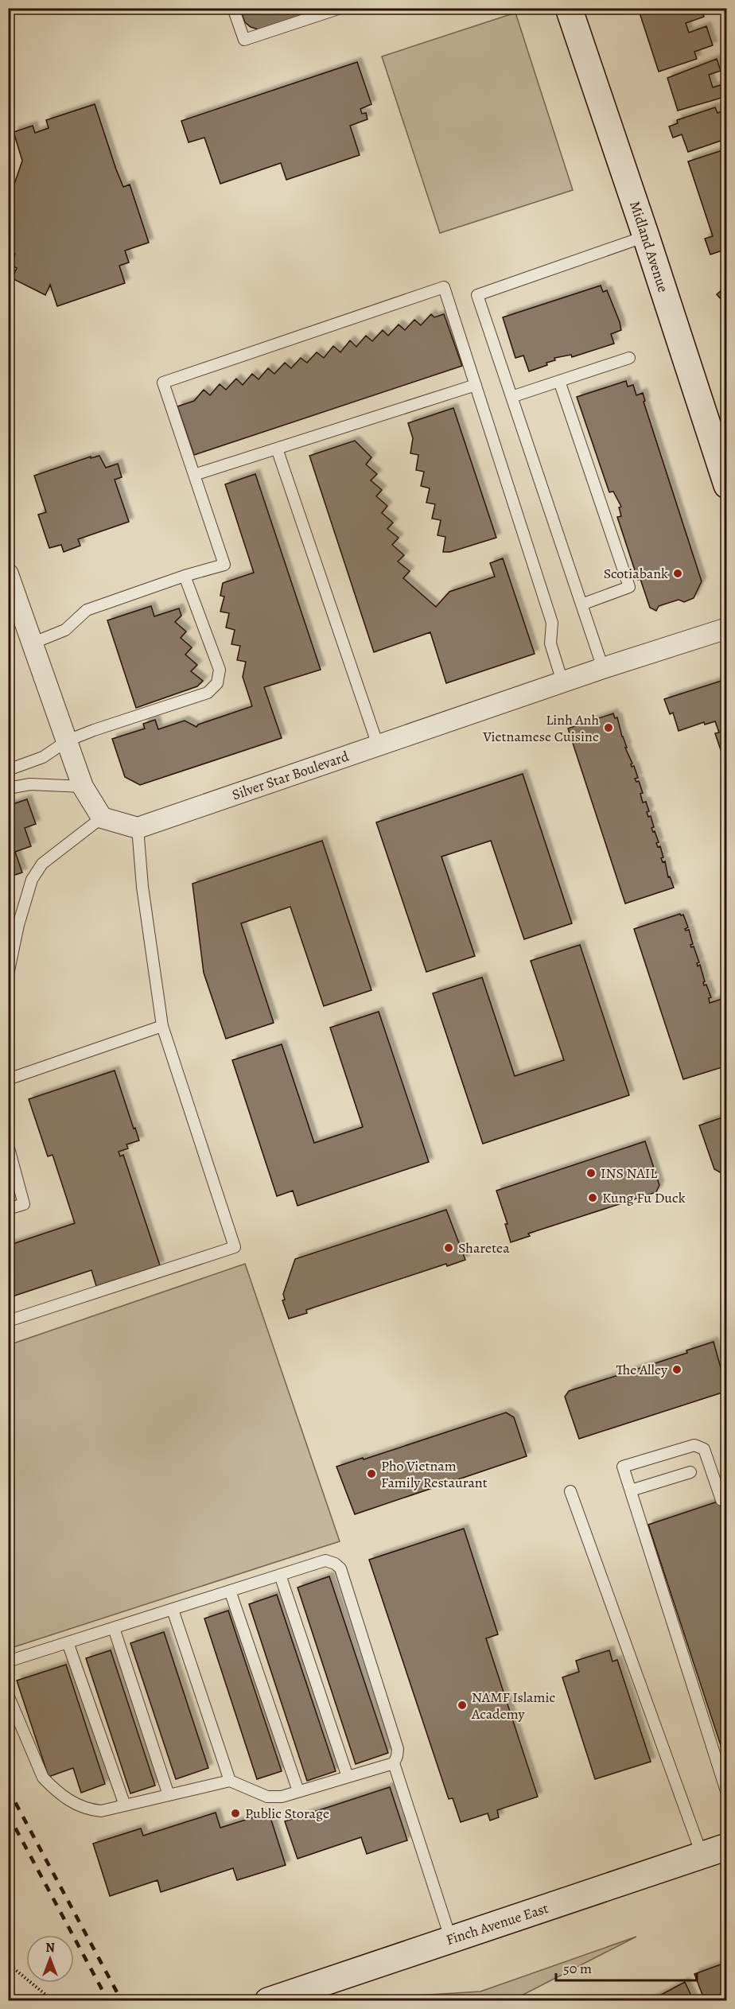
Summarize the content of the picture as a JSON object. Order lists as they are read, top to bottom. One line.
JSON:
{"streets":{"main road":["Midland Avenue","Finch Avenue East"],"street":["Silver Star Boulevard"]},"places":["Scotiabank","Linh Anh Vietnamese Cuisine","INS NAIL","Kung Fu Duck","Sharetea","The Alley","Pho Vietnam Family Restaurant","NAMF Islamic Academy","Public Storage"],"scale_bar":"50 m","north":"top"}
